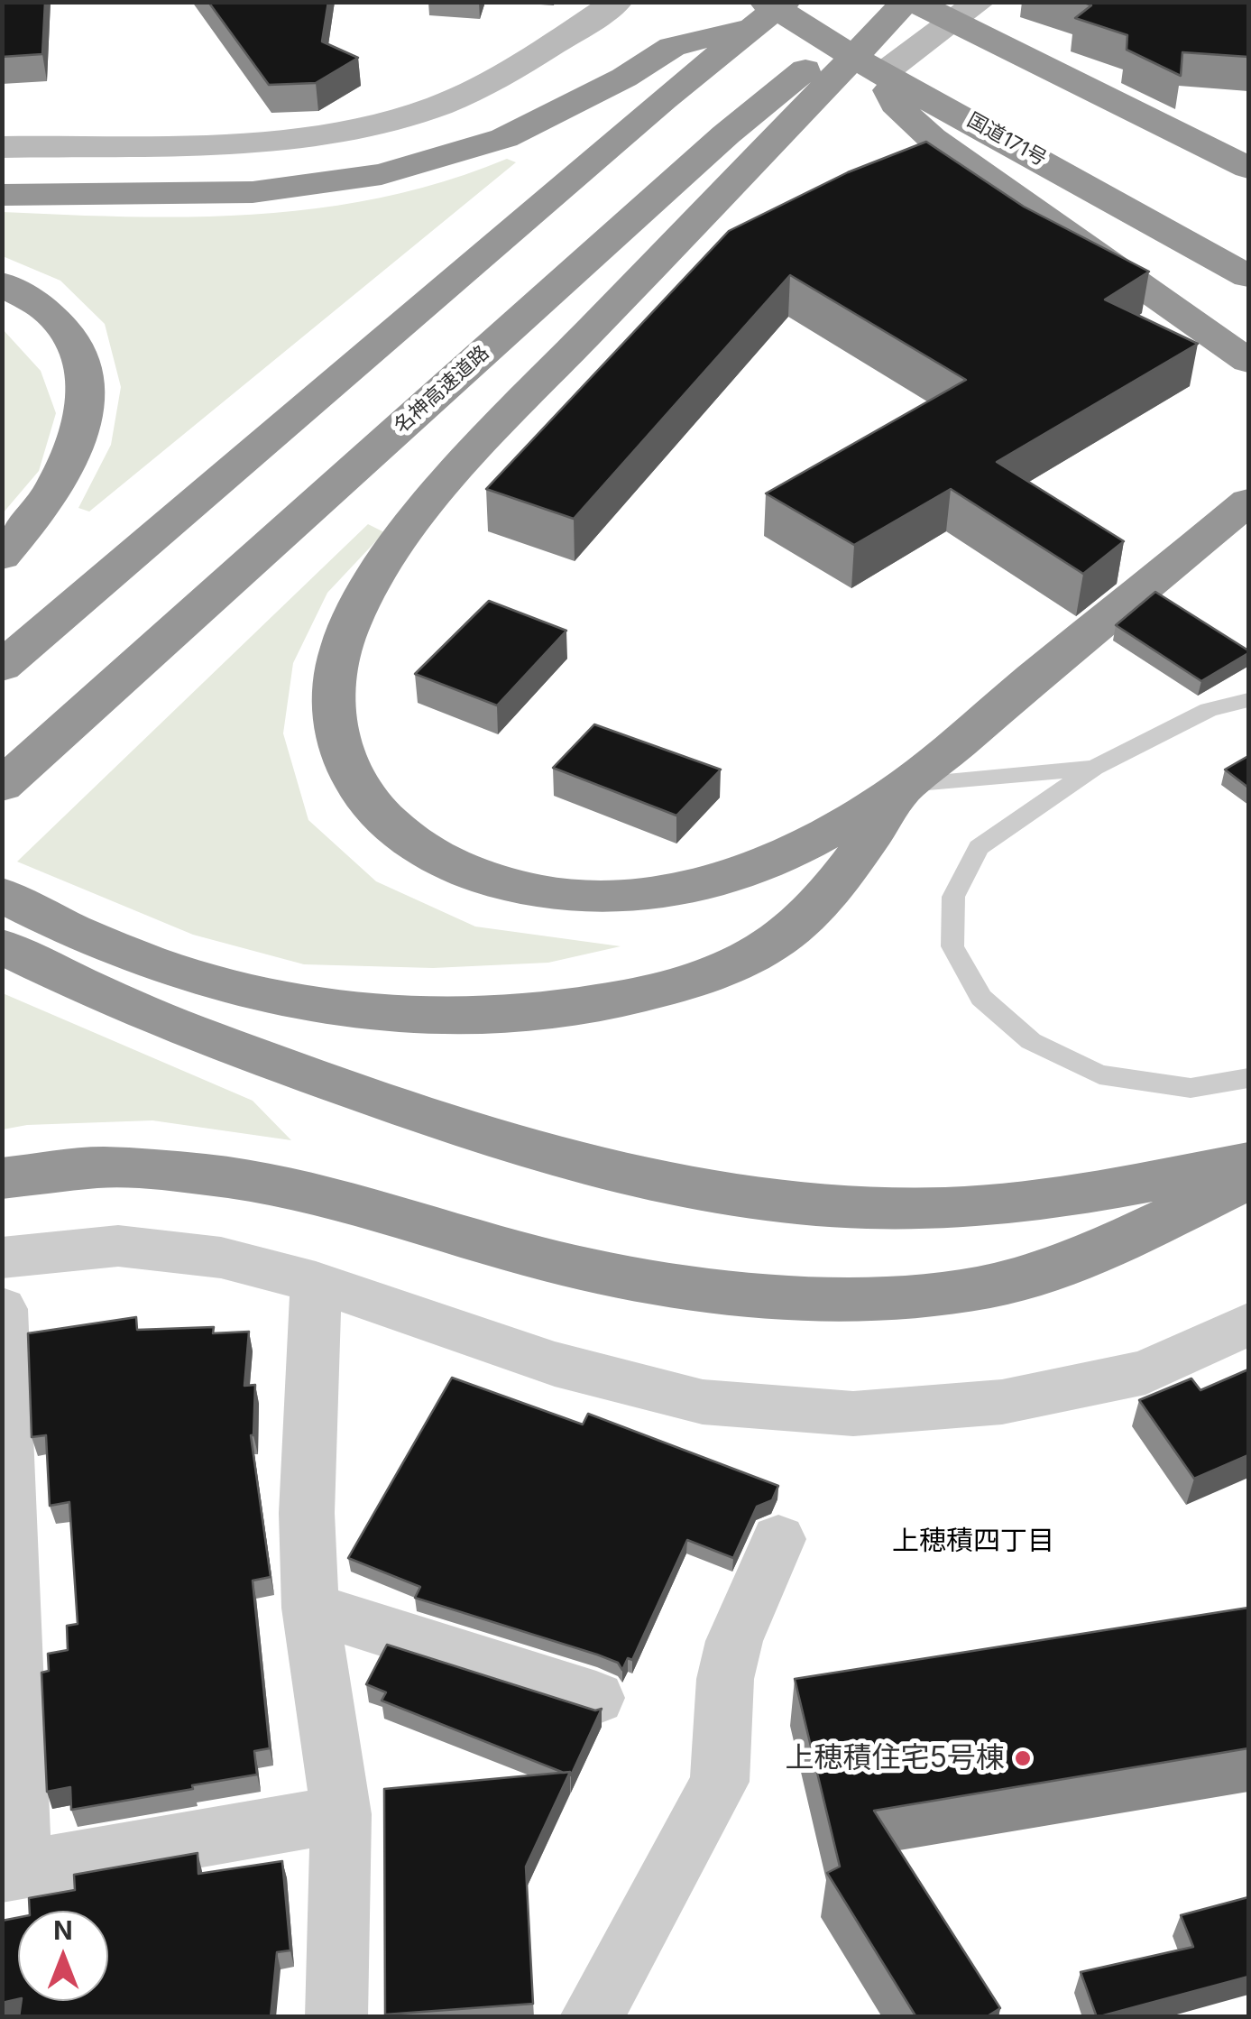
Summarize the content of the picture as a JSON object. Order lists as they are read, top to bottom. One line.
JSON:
{"streets":{"highway":["国道171号","名神高速道路"]},"districts":["上穂積四丁目"],"places":["上穂積住宅5号棟"],"north":"top"}
